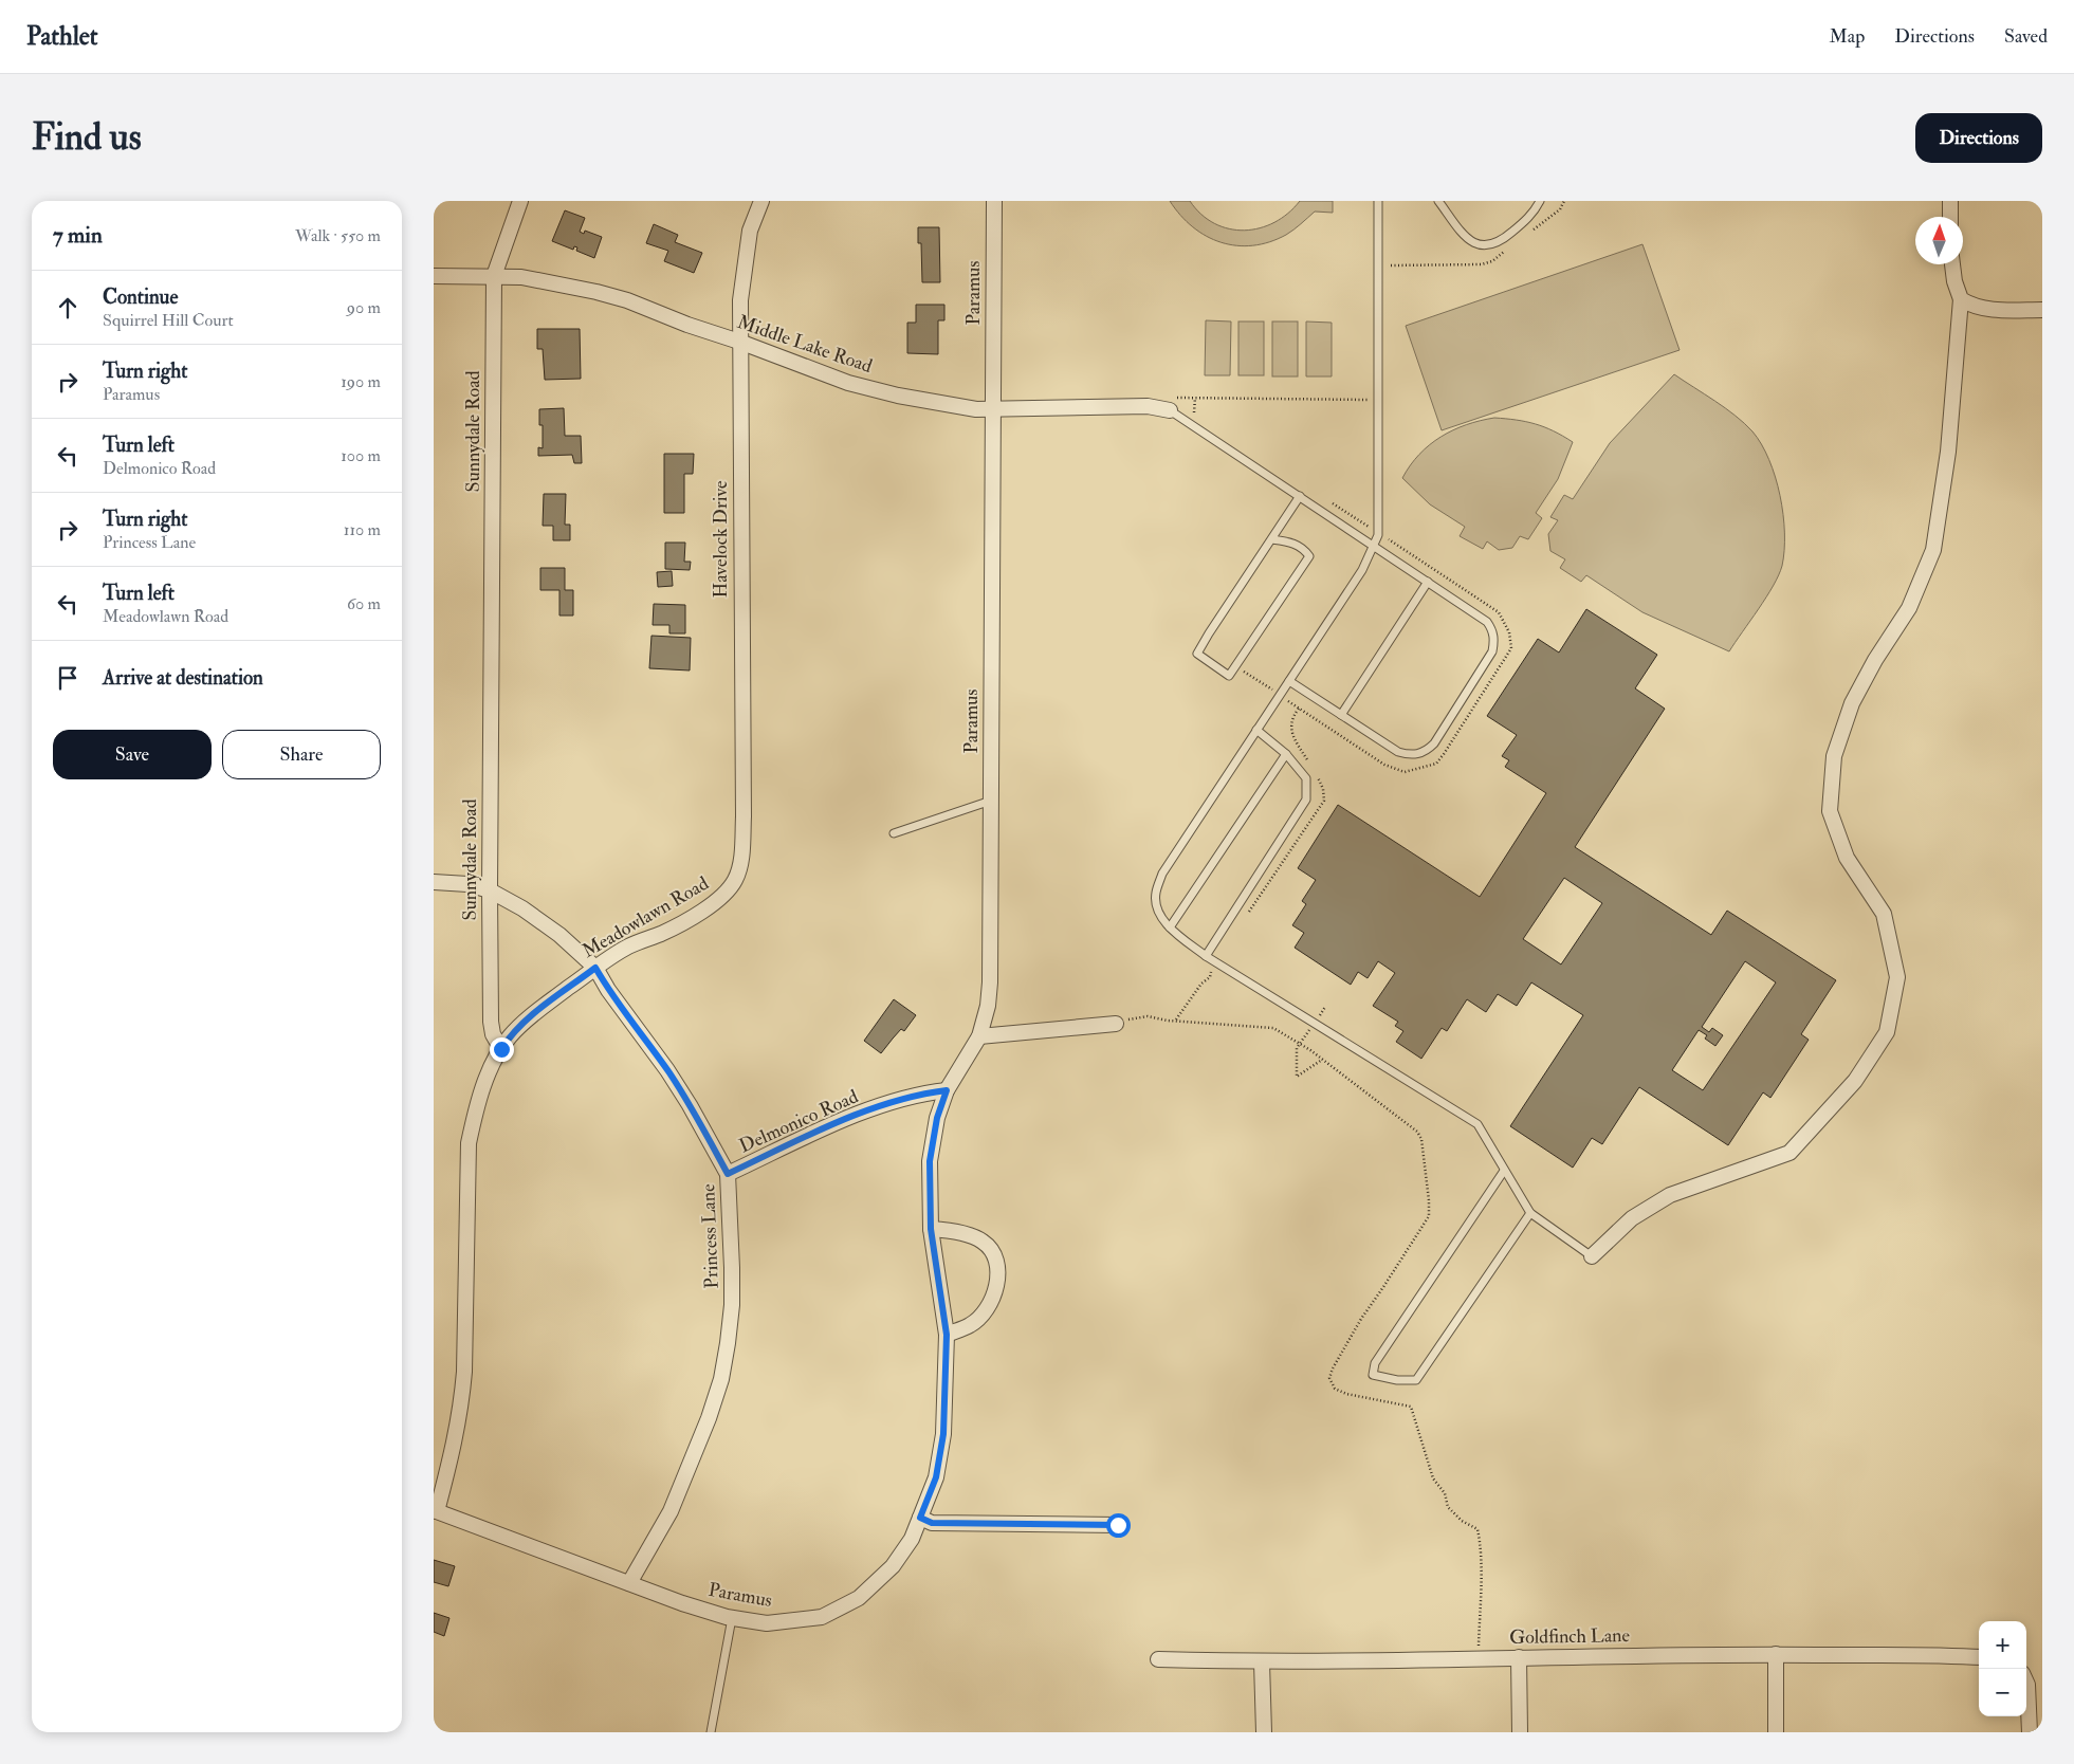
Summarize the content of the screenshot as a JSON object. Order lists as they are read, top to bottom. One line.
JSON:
{"streets":{"street":["Paramus","Middle Lake Road","Sunnydale Road","Havelock Drive","Meadowlawn Road","Delmonico Road","Princess Lane","Goldfinch Lane"]},"crossings":[["Paramus","Middle Lake Road"],["Paramus","Delmonico Road"],["Paramus","Princess Lane"],["Middle Lake Road","Sunnydale Road"],["Middle Lake Road","Havelock Drive"],["Sunnydale Road","Meadowlawn Road"],["Sunnydale Road","Princess Lane"],["Havelock Drive","Meadowlawn Road"],["Meadowlawn Road","Princess Lane"],["Delmonico Road","Princess Lane"]],"north":"top","page":{"header":"Pathlet","nav":["Map","Directions","Saved"],"buttons":["Directions",["Save","Share"]],"title":"Find us","heading":["7 min","Walk · 550 m"],"list":[["Continue","Squirrel Hill Court","90 m"],["Turn right","Paramus","190 m"],["Turn left","Delmonico Road","100 m"],["Turn right","Princess Lane","110 m"],["Turn left","Meadowlawn Road","60 m"],"Arrive at destination"],"map_buttons":["+","−"]}}
